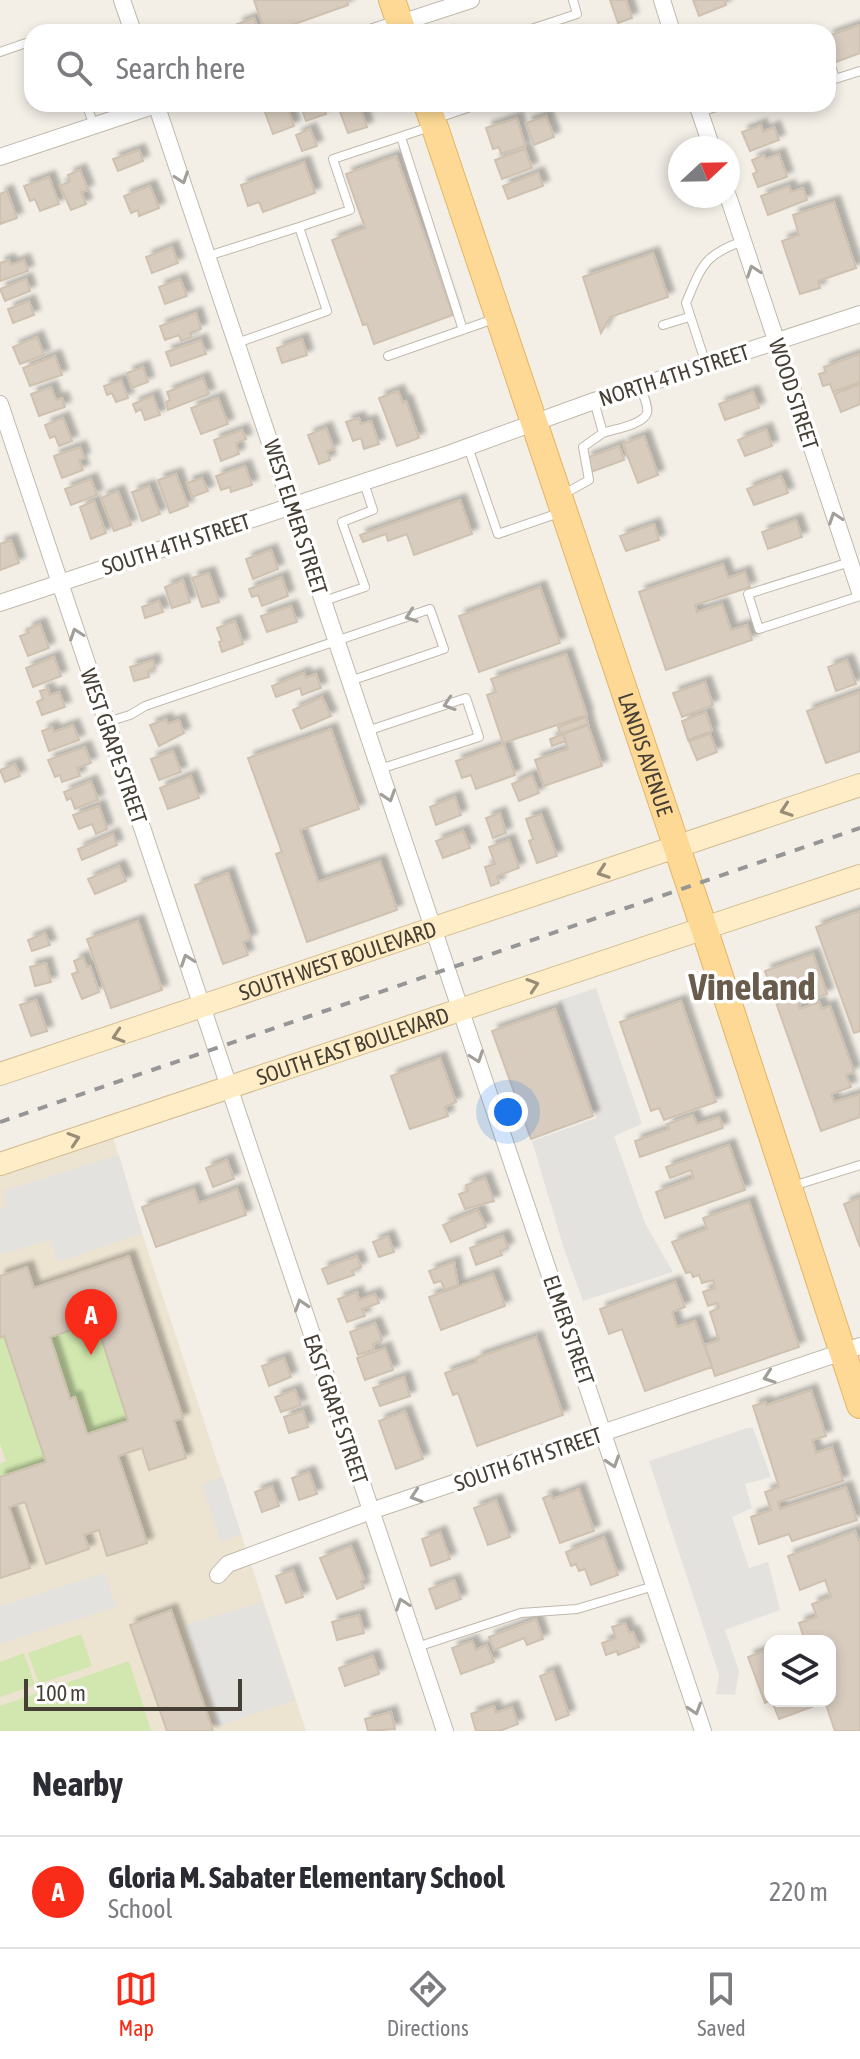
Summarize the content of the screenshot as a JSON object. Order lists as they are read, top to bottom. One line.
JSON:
{"streets":{"main road":["LANDIS AVENUE","SOUTH WEST BOULEVARD","SOUTH EAST BOULEVARD"],"street":["NORTH 4TH STREET","WOOD STREET","WEST ELMER STREET","SOUTH 4TH STREET","WEST GRAPE STREET","ELMER STREET","EAST GRAPE STREET","SOUTH 6TH STREET"]},"crossings":[["NORTH 4TH STREET","WOOD STREET"],["NORTH 4TH STREET","SOUTH 4TH STREET"],["NORTH 4TH STREET","LANDIS AVENUE"],["WEST ELMER STREET","SOUTH 4TH STREET"],["WEST ELMER STREET","SOUTH WEST BOULEVARD"],["WEST ELMER STREET","ELMER STREET"],["SOUTH 4TH STREET","WEST GRAPE STREET"],["SOUTH 4TH STREET","LANDIS AVENUE"],["WEST GRAPE STREET","SOUTH WEST BOULEVARD"],["WEST GRAPE STREET","SOUTH EAST BOULEVARD"],["WEST GRAPE STREET","EAST GRAPE STREET"],["LANDIS AVENUE","SOUTH WEST BOULEVARD"],["LANDIS AVENUE","SOUTH EAST BOULEVARD"],["LANDIS AVENUE","SOUTH 6TH STREET"],["SOUTH WEST BOULEVARD","ELMER STREET"],["SOUTH EAST BOULEVARD","ELMER STREET"],["SOUTH EAST BOULEVARD","EAST GRAPE STREET"],["ELMER STREET","SOUTH 6TH STREET"],["EAST GRAPE STREET","SOUTH 6TH STREET"]],"one_way":["WOOD STREET","WEST ELMER STREET","WEST GRAPE STREET","SOUTH WEST BOULEVARD","SOUTH EAST BOULEVARD","ELMER STREET","EAST GRAPE STREET","SOUTH 6TH STREET"],"districts":["Vineland"],"scale_bar":"100 m","north":"right","page":{"search":"Search here","pins":"A","scale":"100 m","heading":"Nearby","list":[{"mark":"A","name":"Gloria M. Sabater Elementary School","note":"School","value":"220 m"}],"nav":["Map","Directions","Saved"]}}
